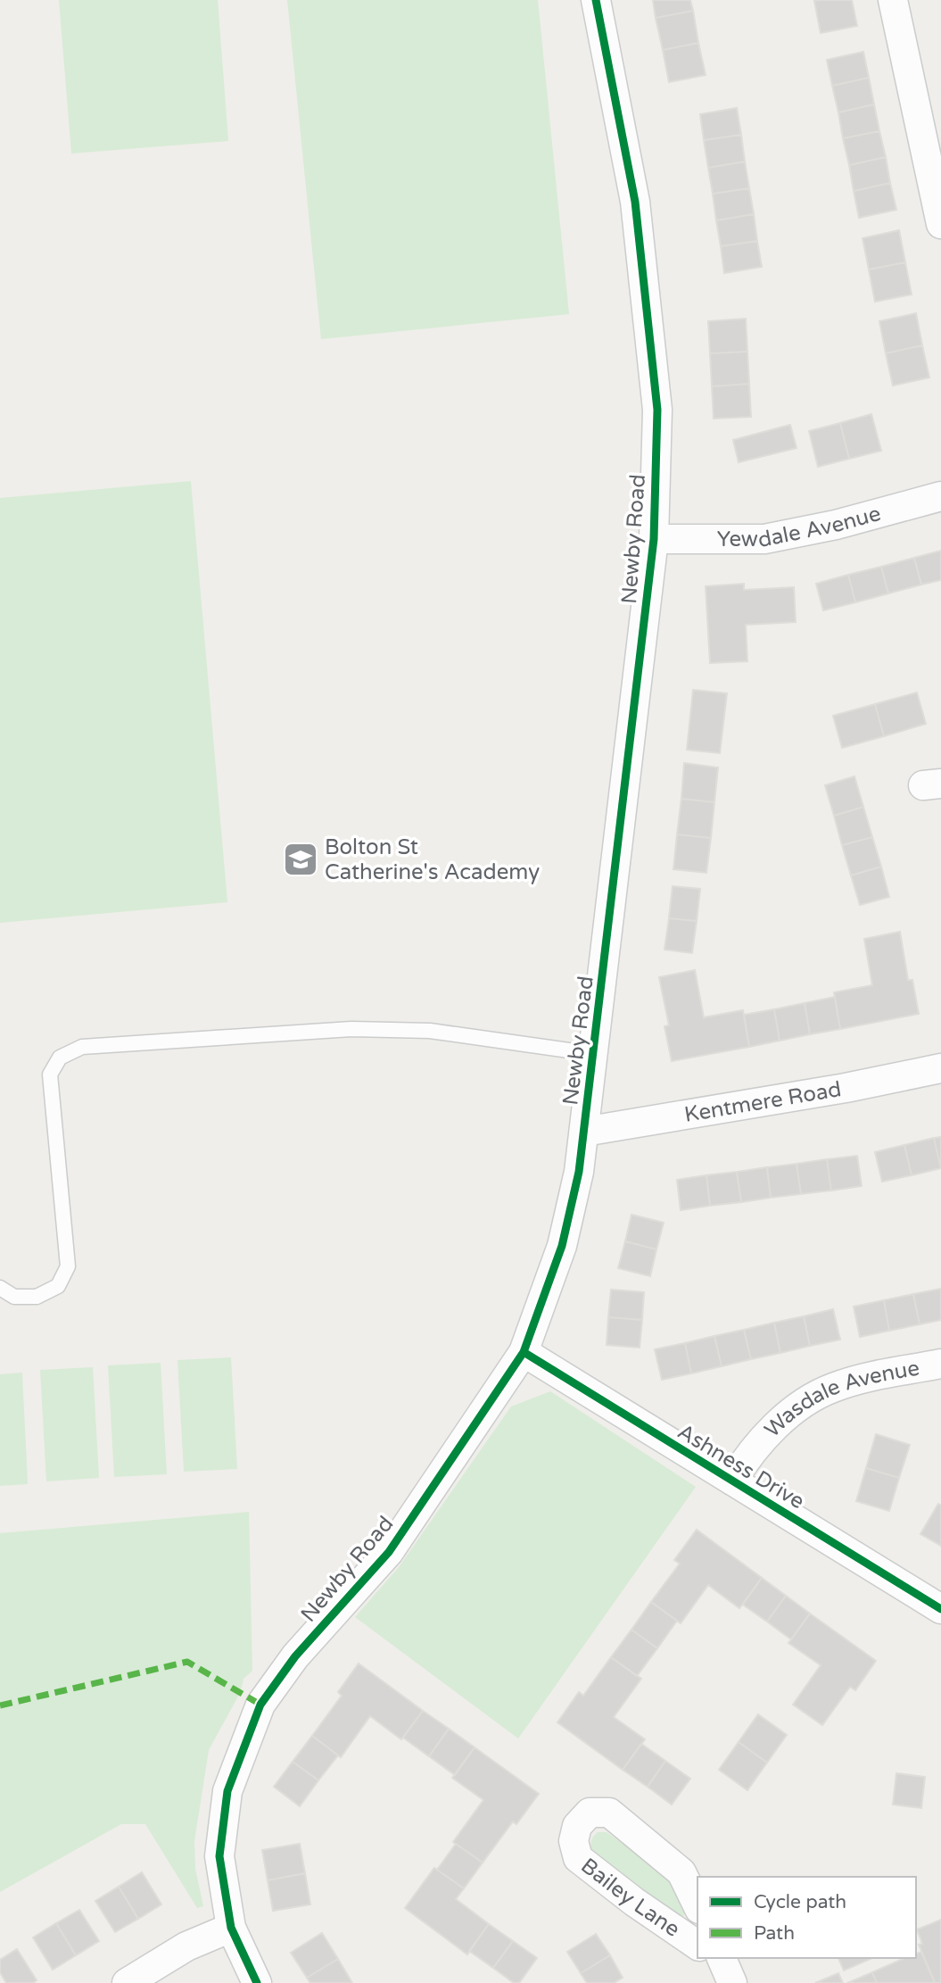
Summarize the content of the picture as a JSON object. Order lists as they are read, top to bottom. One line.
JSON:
{"streets":{"street":["Yewdale Avenue","Newby Road","Kentmere Road","Wasdale Avenue","Ashness Drive","Bailey Lane"]},"crossings":[["Yewdale Avenue","Newby Road"],["Newby Road","Kentmere Road"],["Newby Road","Ashness Drive"],["Wasdale Avenue","Ashness Drive"]],"places":{"school or university":["Bolton St Catherine's Academy"]},"legend":["Cycle path","Path"]}
